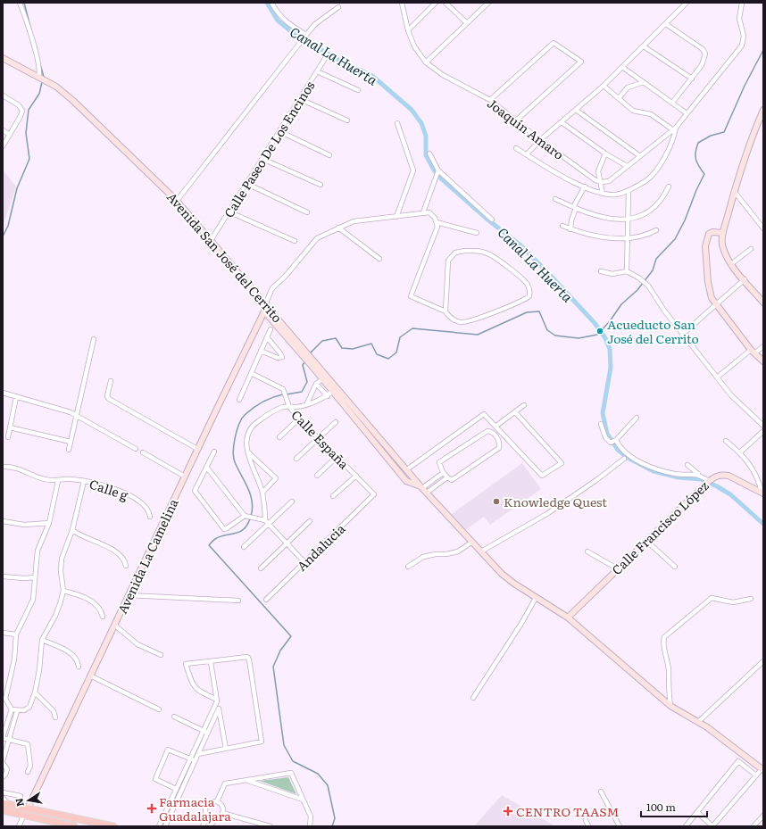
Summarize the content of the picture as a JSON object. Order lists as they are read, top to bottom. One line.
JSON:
{"streets":{"street":["Joaquín Amaro","Calle Paseo De Los Encinos","Avenida San José del Cerrito","Calle España","Calle g","Calle Francisco López","Andalucia","Avenida La Camelina"]},"crossings":[["Calle Paseo De Los Encinos","Avenida San José del Cerrito"],["Avenida San José del Cerrito","Calle España"],["Avenida San José del Cerrito","Calle Francisco López"],["Avenida San José del Cerrito","Avenida La Camelina"],["Calle España","Andalucia"]],"water":["Canal La Huerta"],"places":{"other":["Acueducto San José del Cerrito","Knowledge Quest"],"health":["Farmacia Guadalajara","CENTRO TAASM"]},"scale_bar":"100 m","north":"left"}
